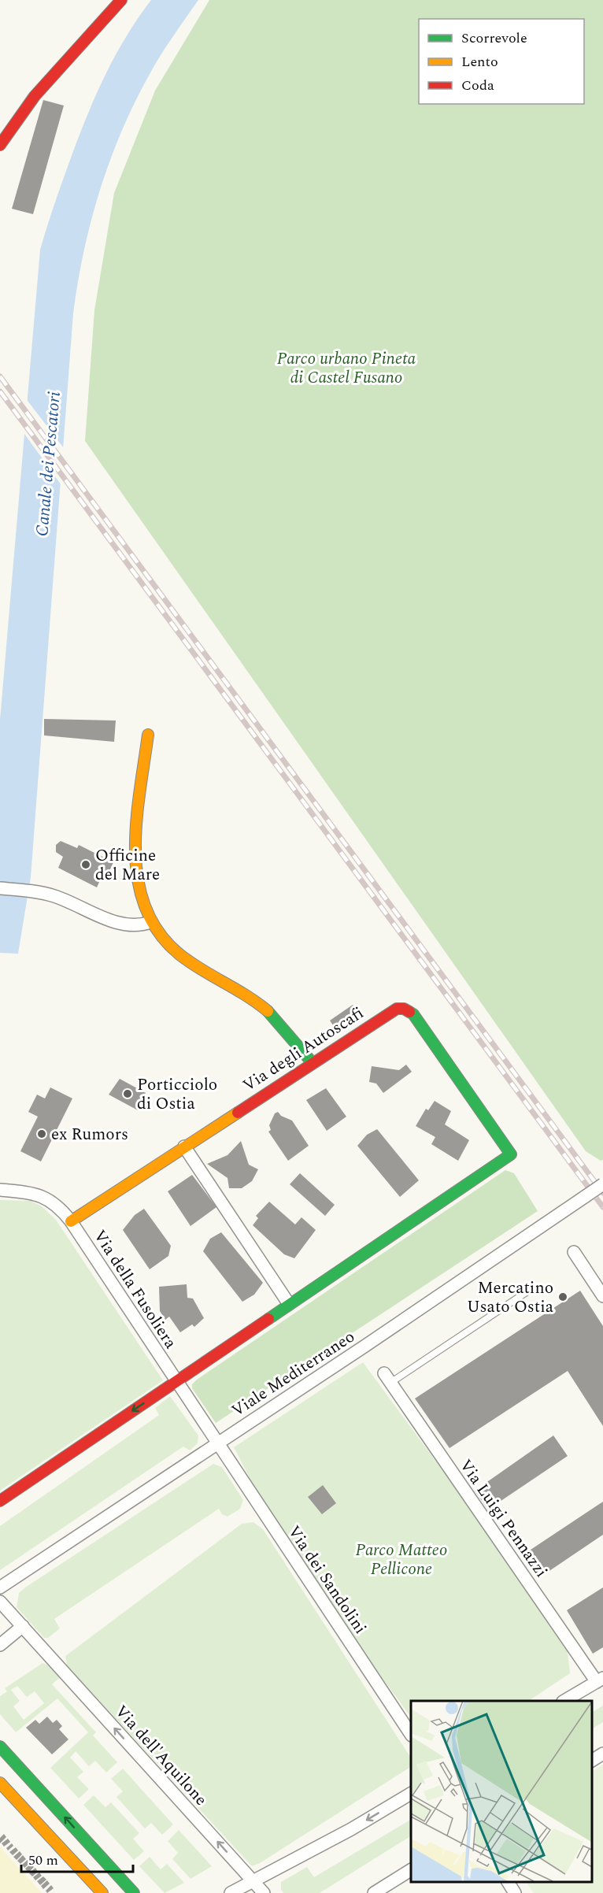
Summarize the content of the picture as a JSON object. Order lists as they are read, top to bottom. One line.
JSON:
{"streets":{"street":["Via degli Autoscafi","Via della Fusoliera","Viale Mediterraneo","Via Luigi Pennazzi","Via dei Sandolini","Via dell'Aquilone"]},"crossings":[["Via degli Autoscafi","Via della Fusoliera"],["Via della Fusoliera","Viale Mediterraneo"],["Via della Fusoliera","Via dei Sandolini"],["Viale Mediterraneo","Via dei Sandolini"]],"water":["Canale dei Pescatori"],"parks":["Parco urbano Pineta di Castel Fusano","Parco Matteo Pellicone"],"places":["Officine del Mare","Porticciolo di Ostia","ex Rumors","Mercatino Usato Ostia"],"legend":["Scorrevole","Lento","Coda"],"scale_bar":"50 m"}
